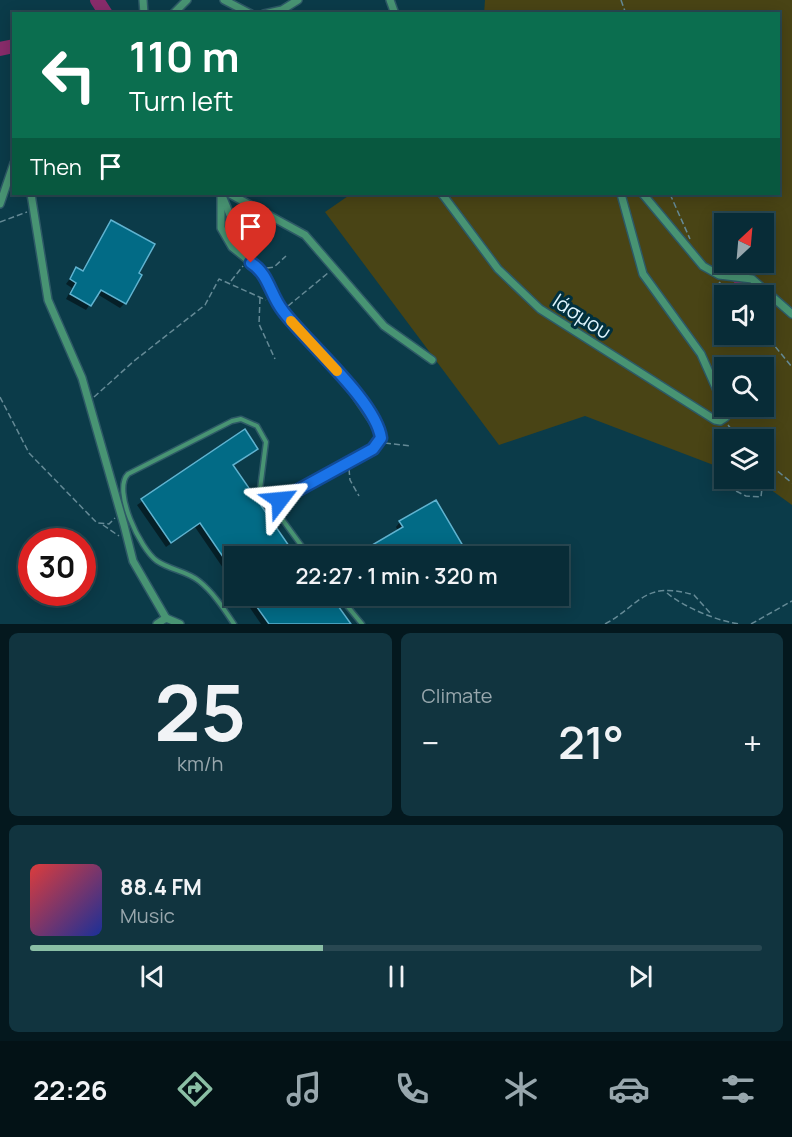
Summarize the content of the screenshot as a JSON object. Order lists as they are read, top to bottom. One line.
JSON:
{"streets":{"street":["Ιάσμου"]},"north":"top right","page":{"turn":["110 m","Turn left"],"then":"Then","limit":"30","trip":"22:27 · 1 min · 320 m","tile":[["25","km/h"],"Climate"],"heat":["−","21°","+"],"song":["88.4 FM","Music"],"tabs":"22:26"}}
